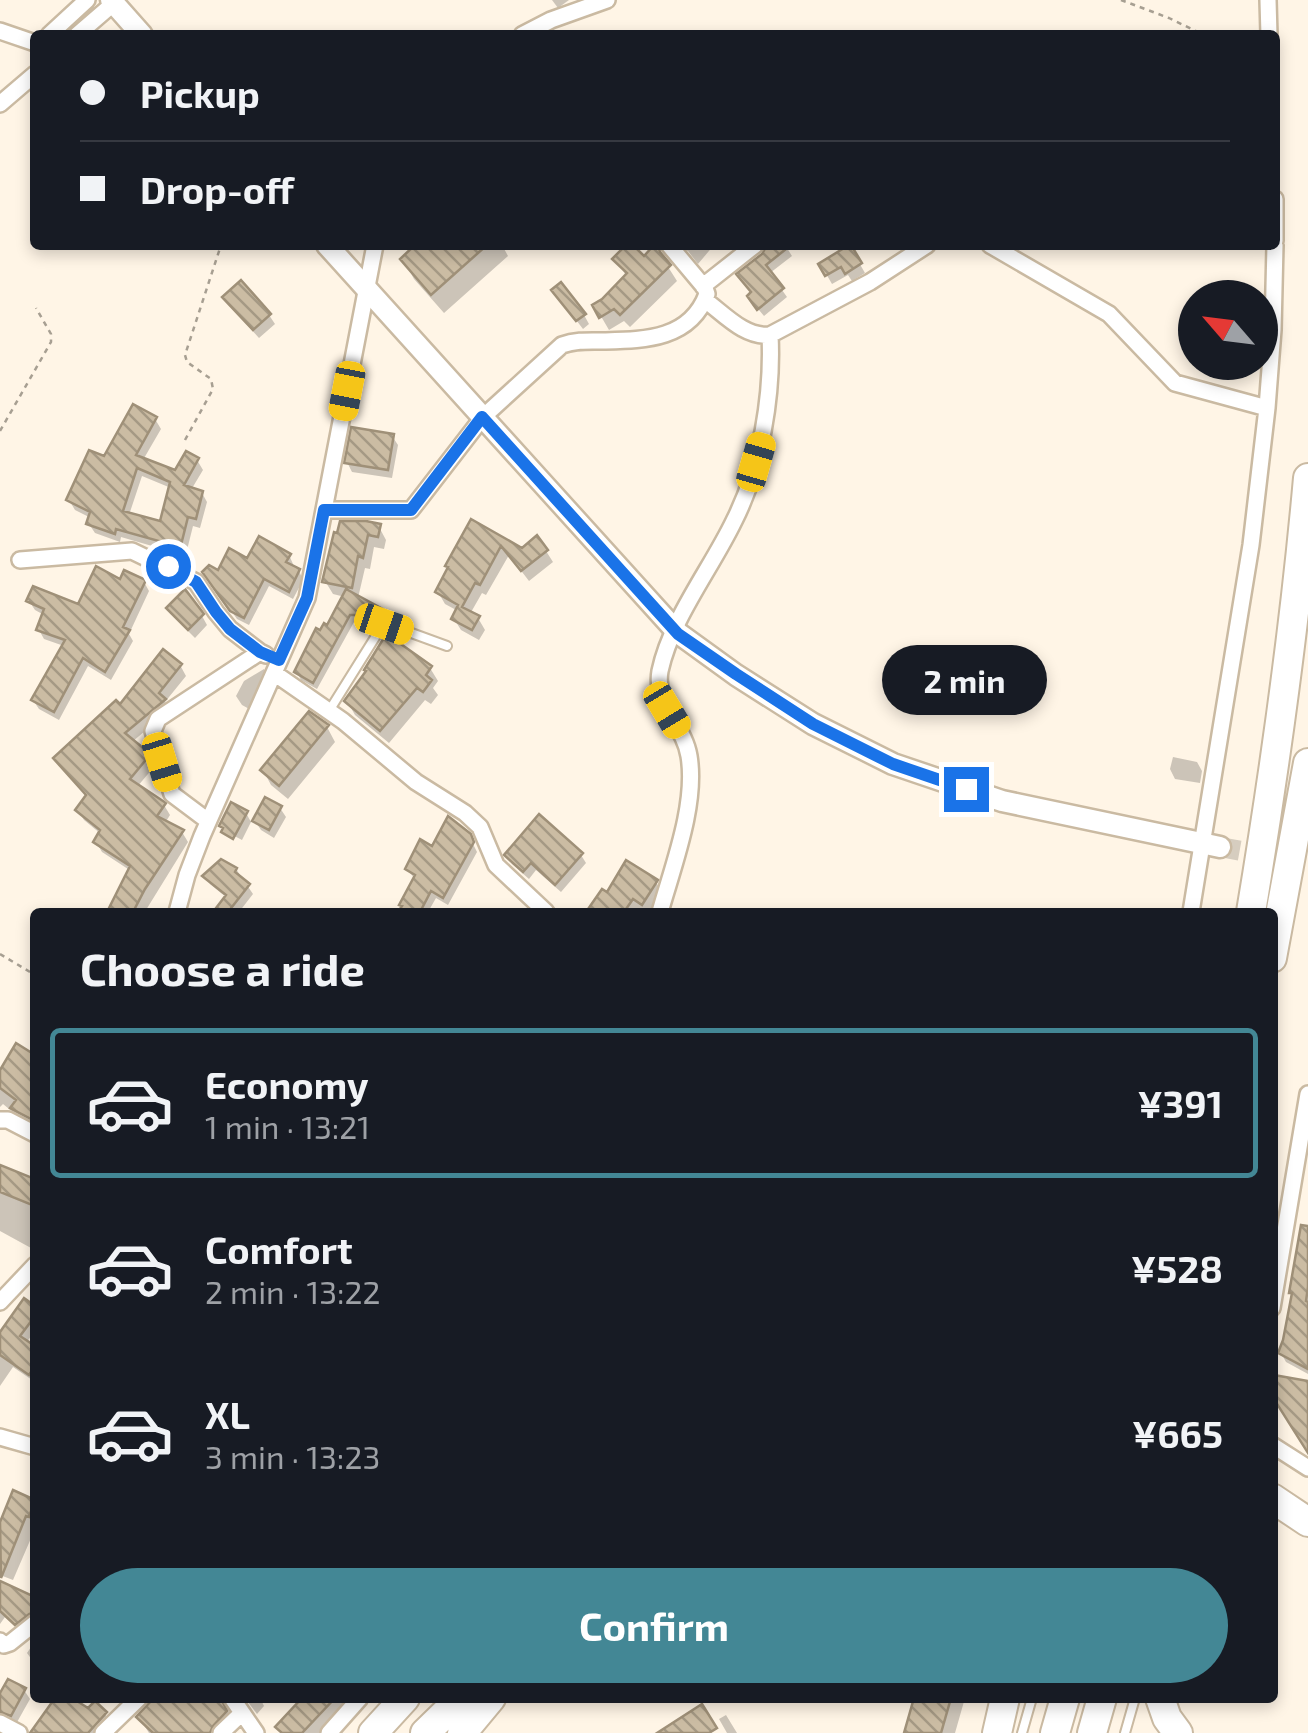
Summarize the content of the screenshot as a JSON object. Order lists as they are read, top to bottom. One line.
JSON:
{"north":"top left","page":{"banner":["Pickup","Drop-off"],"bubble":"2 min","heading":"Choose a ride","list":[{"name":"Economy","note":"1 min · 13:21","value":"¥391"},{"name":"Comfort","note":"2 min · 13:22","value":"¥528"},{"name":"XL","note":"3 min · 13:23","value":"¥665"}],"buttons":"Confirm"}}
